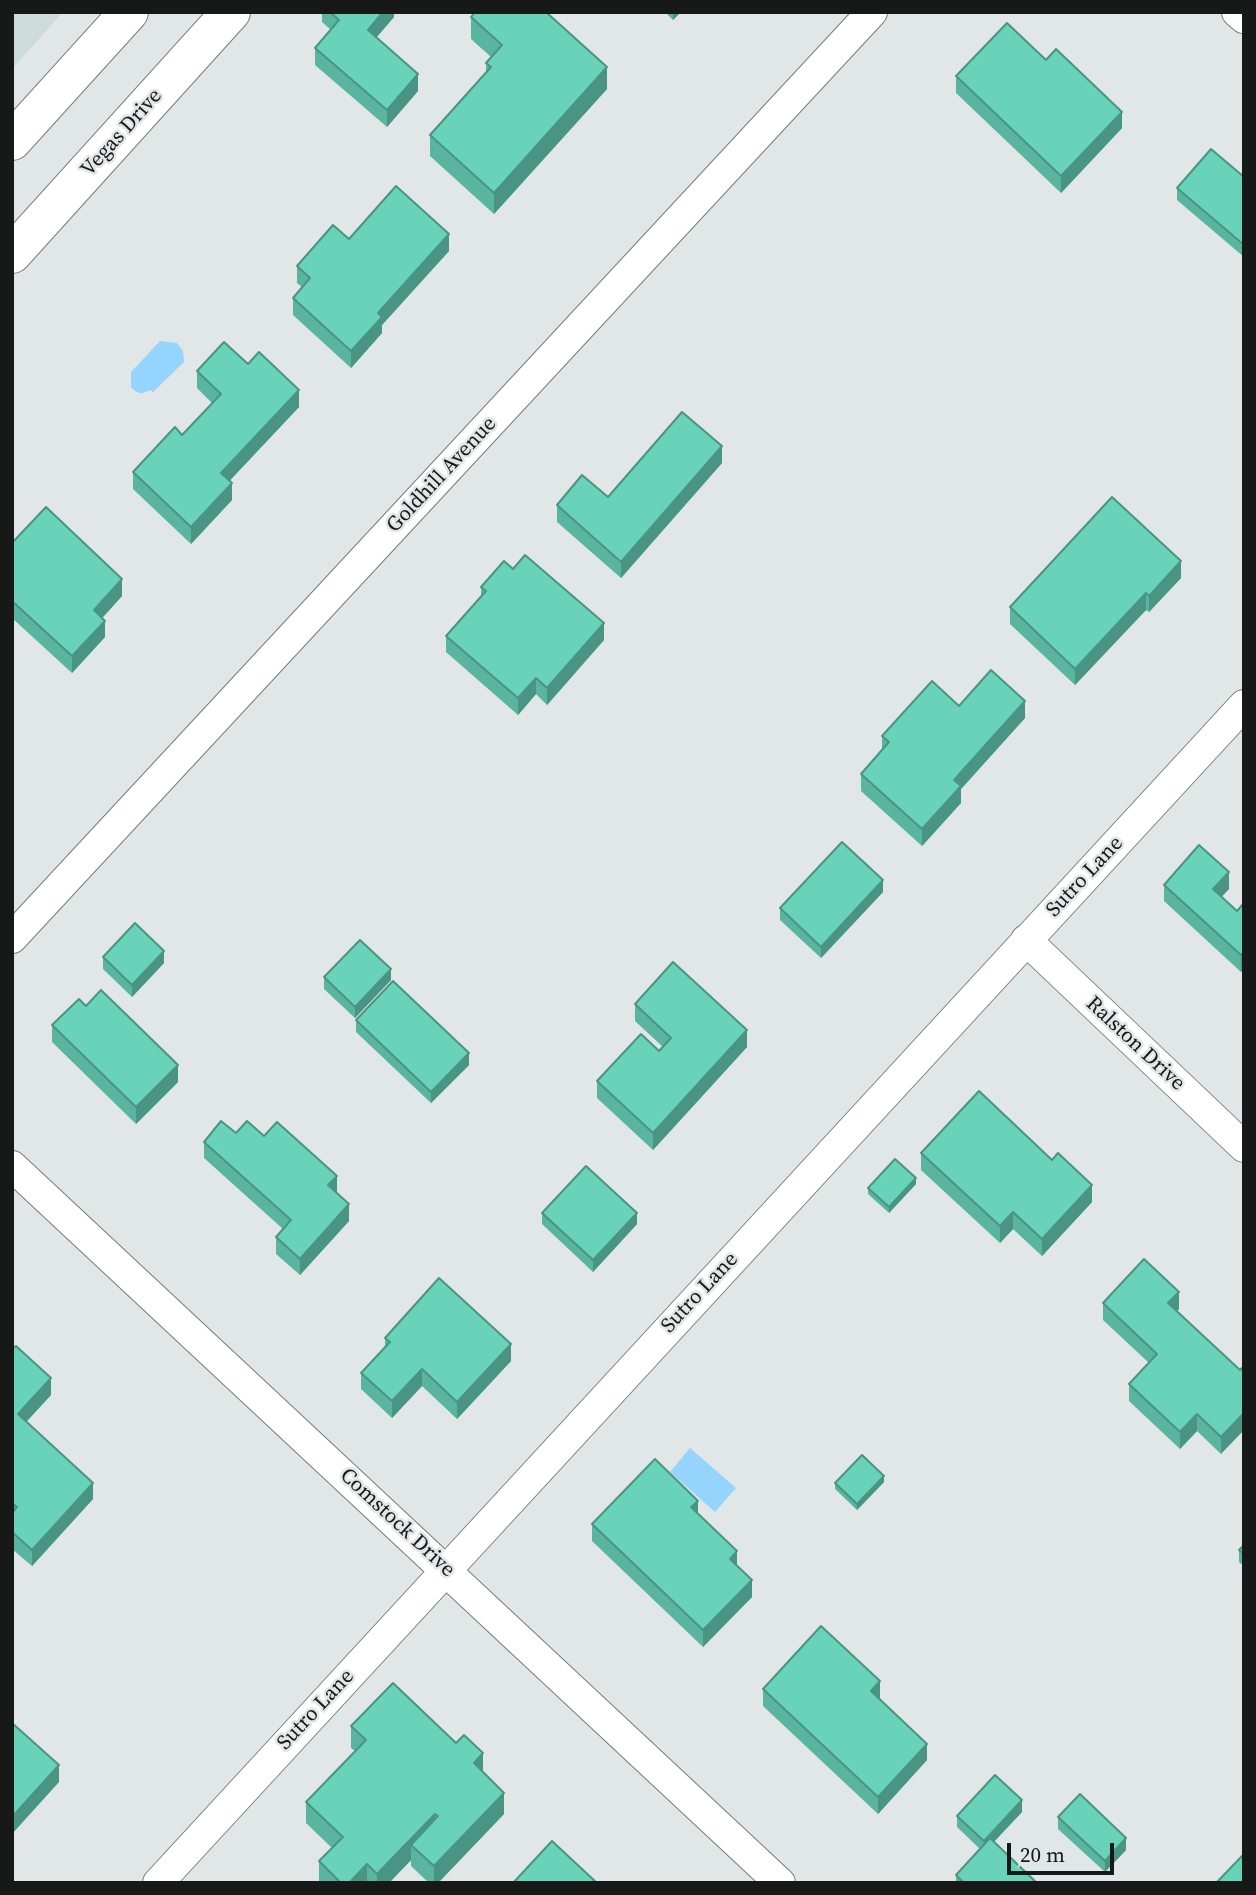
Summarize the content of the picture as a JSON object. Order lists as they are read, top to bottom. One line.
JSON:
{"streets":{"main road":["Vegas Drive"],"street":["Goldhill Avenue","Sutro Lane","Ralston Drive","Comstock Drive"]},"crossings":[["Sutro Lane","Ralston Drive"],["Sutro Lane","Comstock Drive"]],"scale_bar":"20 m"}
